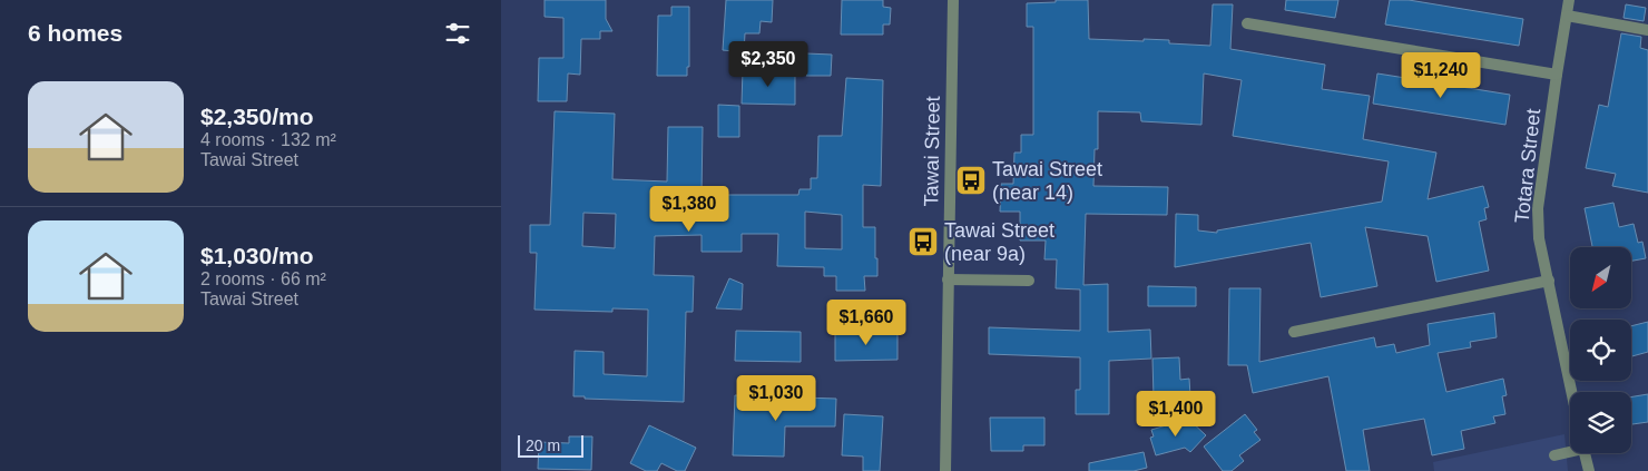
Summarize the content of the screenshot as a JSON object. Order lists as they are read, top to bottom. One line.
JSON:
{"streets":{"street":["Tawai Street","Totara Street"]},"places":{"bus stop":["Tawai Street (near 14)","Tawai Street (near 9a)"]},"scale_bar":"20 m","north":"bottom left","page":{"heading":"6 homes","price":["$2,350","$1,240","$1,380","$1,660","$1,030","$1,400"],"list":[{"name":"$2,350/mo","note":"4 rooms · 132 m² · Tawai Street"},{"name":"$1,030/mo","note":"2 rooms · 66 m² · Tawai Street"}],"scale":"20 m"}}
